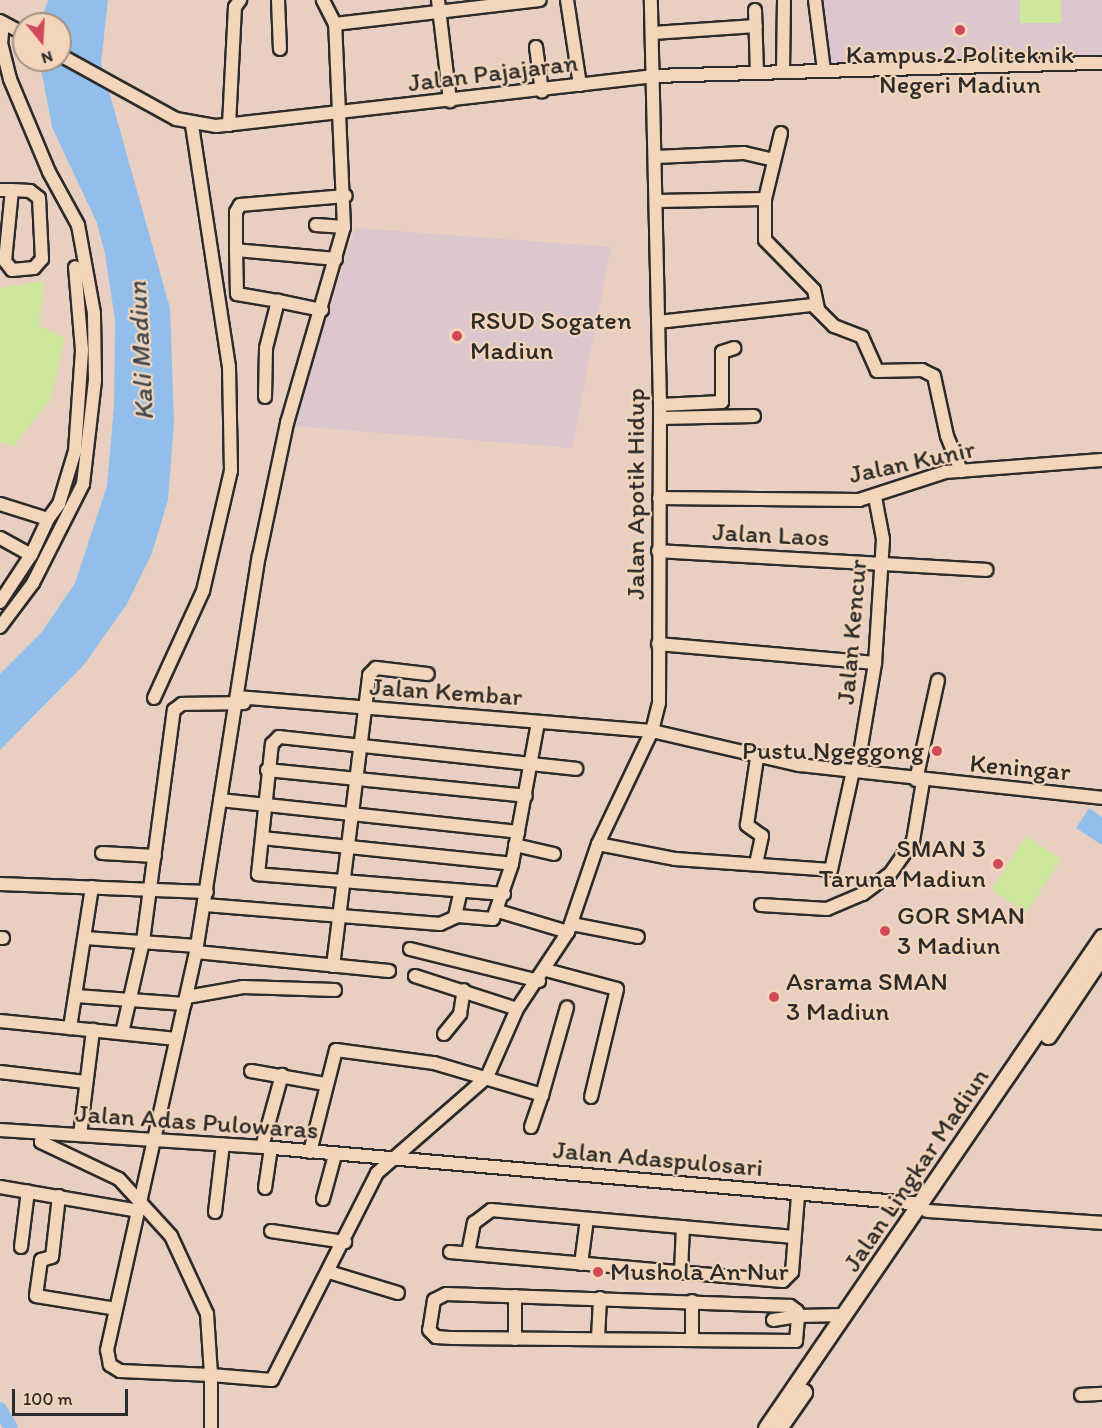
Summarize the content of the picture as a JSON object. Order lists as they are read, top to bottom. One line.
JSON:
{"streets":{"main road":["Jalan Lingkar Madiun"],"street":["Jalan Pajajaran","Jalan Kunir","Jalan Apotik Hidup","Jalan Laos","Jalan Kencur","Jalan Kembar","Keningar","Jalan Adas Pulowaras","Jalan Adaspulosari"]},"crossings":[["Jalan Pajajaran","Jalan Apotik Hidup"],["Jalan Kunir","Jalan Apotik Hidup"],["Jalan Kunir","Jalan Kencur"],["Jalan Apotik Hidup","Jalan Laos"],["Jalan Apotik Hidup","Jalan Kembar"],["Jalan Apotik Hidup","Keningar"],["Jalan Laos","Jalan Kencur"],["Jalan Kencur","Keningar"],["Jalan Kembar","Keningar"],["Jalan Adas Pulowaras","Jalan Adaspulosari"],["Jalan Adaspulosari","Jalan Lingkar Madiun"]],"water":["Kali Madiun"],"places":["Kampus 2 Politeknik Negeri Madiun","RSUD Sogaten Madiun","Pustu Ngeggong","SMAN 3 Taruna Madiun","GOR SMAN 3 Madiun","Asrama SMAN 3 Madiun","Mushola An Nur"],"scale_bar":"100 m","north":"bottom"}
